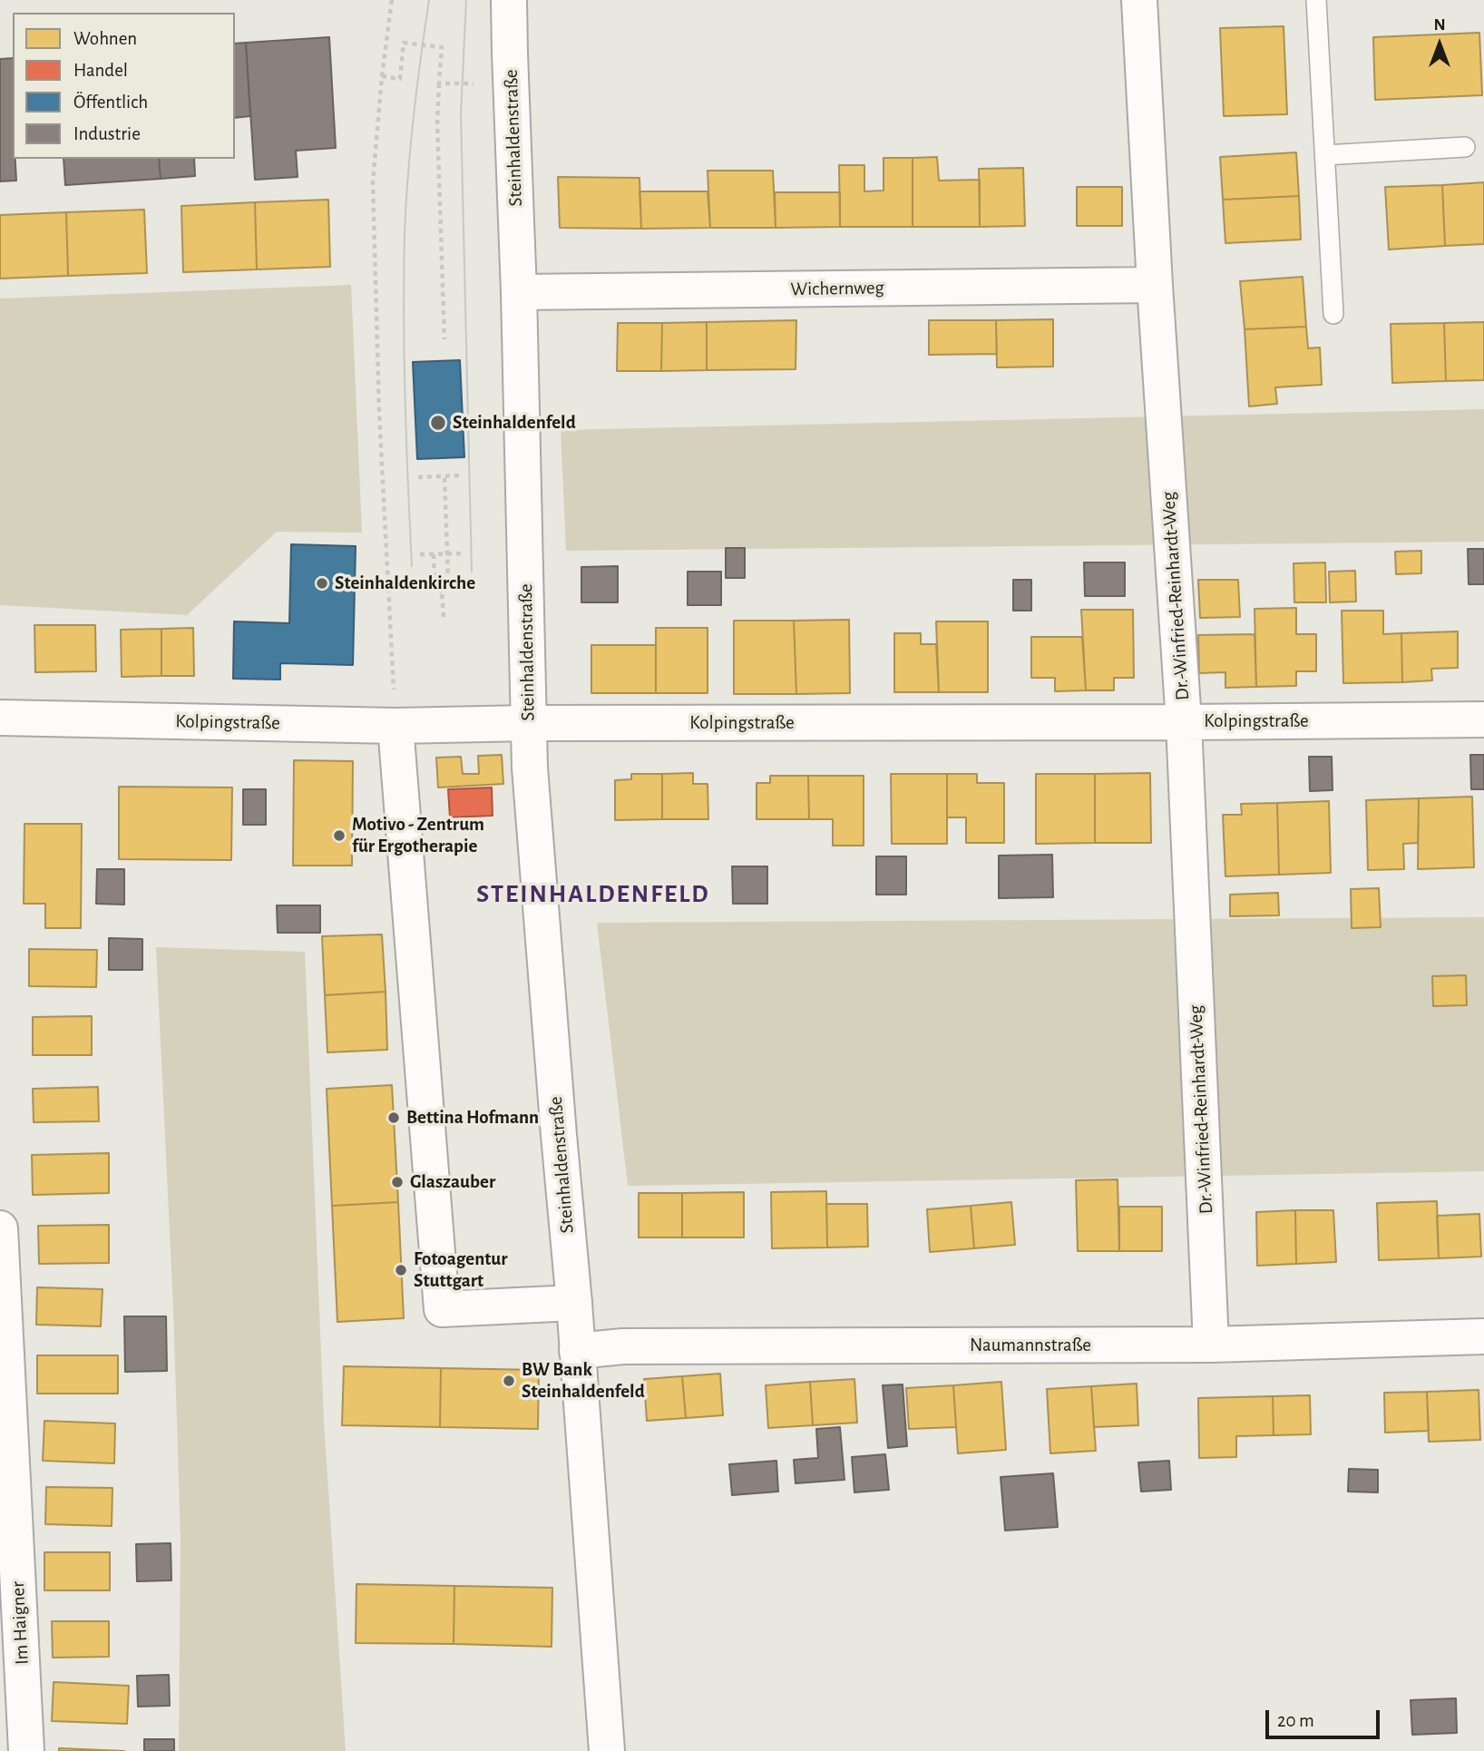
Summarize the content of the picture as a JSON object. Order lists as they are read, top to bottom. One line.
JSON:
{"streets":{"street":["Steinhaldenstraße","Wichernweg","Dr.-Winfried-Reinhardt-Weg","Kolpingstraße","Naumannstraße","Im Haigner"]},"crossings":[["Steinhaldenstraße","Wichernweg"],["Steinhaldenstraße","Kolpingstraße"],["Steinhaldenstraße","Naumannstraße"],["Wichernweg","Dr.-Winfried-Reinhardt-Weg"],["Dr.-Winfried-Reinhardt-Weg","Kolpingstraße"],["Dr.-Winfried-Reinhardt-Weg","Naumannstraße"]],"districts":["STEINHALDENFELD"],"places":["Steinhaldenfeld","Steinhaldenkirche","Motivo - Zentrum für Ergotherapie","Bettina Hofmann","Glaszauber","Fotoagentur Stuttgart","BW Bank Steinhaldenfeld"],"legend":["Wohnen","Handel","Öffentlich","Industrie"],"scale_bar":"20 m","north":"top"}
